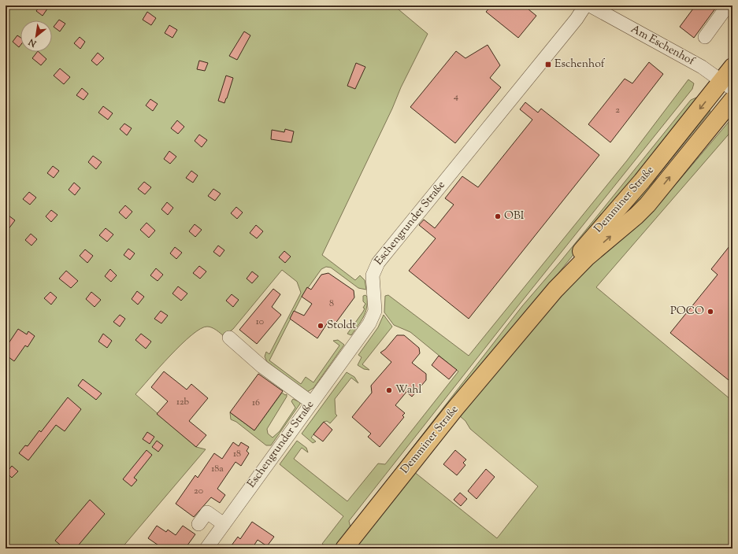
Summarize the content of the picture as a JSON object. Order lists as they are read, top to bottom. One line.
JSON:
{"streets":{"main road":["Demminer Straße"],"street":["Am Eschenhof","Eschengrunder Straße"]},"crossings":[["Am Eschenhof","Demminer Straße"]],"places":{"transit":["Eschenhof"],"other":["OBI","POCO","Stoldt","Wahl"]},"house_numbers":["4","2","8","10","12b","16","18","18a","20"],"north":"bottom left"}
